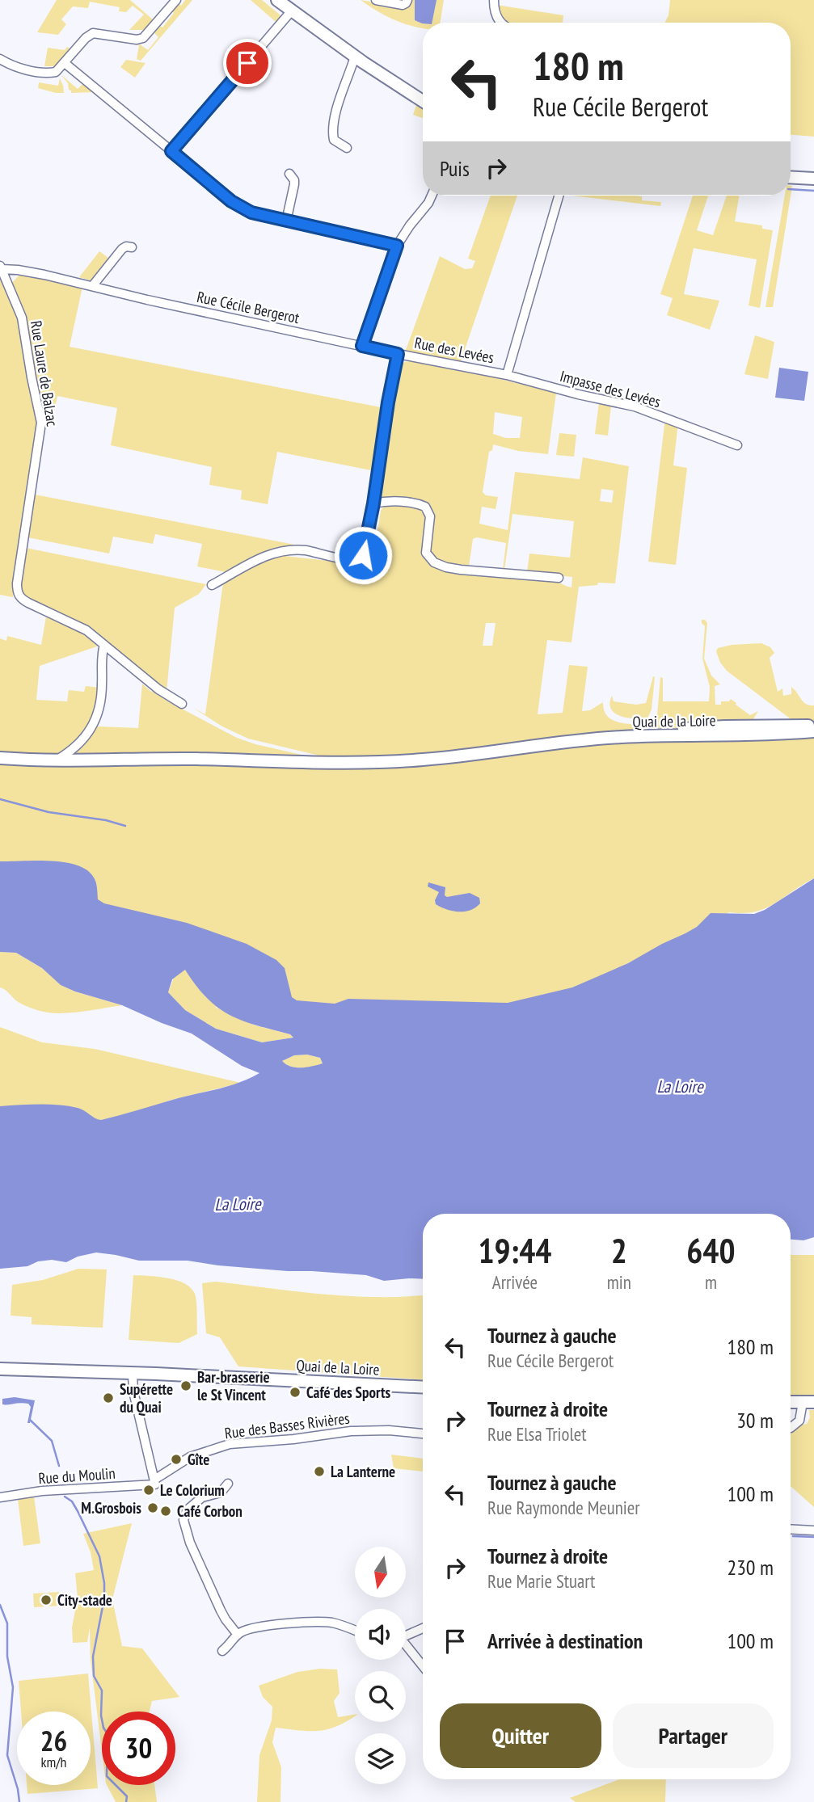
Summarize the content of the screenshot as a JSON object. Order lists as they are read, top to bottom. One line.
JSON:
{"streets":{"main road":["Quai de la Loire"],"street":["Rue Cécile Bergerot","Rue des Levées","Rue Laure de Balzac","Impasse des Levées","Rue des Basses Rivières","Rue du Moulin"]},"crossings":[["Rue Cécile Bergerot","Rue des Levées"],["Rue Cécile Bergerot","Rue Laure de Balzac"],["Rue des Levées","Impasse des Levées"],["Rue des Basses Rivières","Rue du Moulin"]],"water":["La Loire"],"places":["Bar-brasserie le St Vincent","Café des Sports","Supérette du Quai","Gîte","La Lanterne","Le Colorium","M.Grosbois","Café Corbon","City-stade"],"north":"bottom","page":{"turn":["180 m","Rue Cécile Bergerot"],"then":"Puis","eta":["19:44","Arrivée","2","min","640","m"],"list":[{"name":"Tournez à gauche","note":"Rue Cécile Bergerot","value":"180 m"},{"name":"Tournez à droite","note":"Rue Elsa Triolet","value":"30 m"},{"name":"Tournez à gauche","note":"Rue Raymonde Meunier","value":"100 m"},{"name":"Tournez à droite","note":"Rue Marie Stuart","value":"230 m"},{"name":"Arrivée à destination","value":"100 m"}],"buttons":["Quitter","Partager"],"speed":"26 km/h","limit":"30"}}
